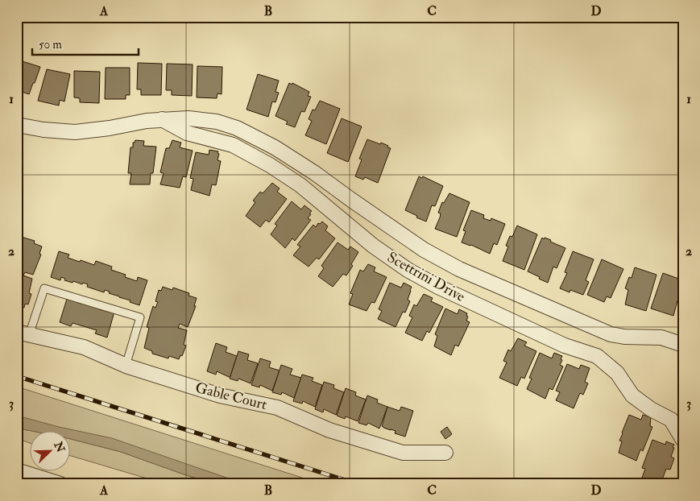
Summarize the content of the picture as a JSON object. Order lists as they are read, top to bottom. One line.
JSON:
{"streets":{"street":["Scettrini Drive","Gable Court"]},"scale_bar":"50 m","north":"top right","grid":{"columns":["A","B","C","D"],"rows":["1","2","3"]}}
